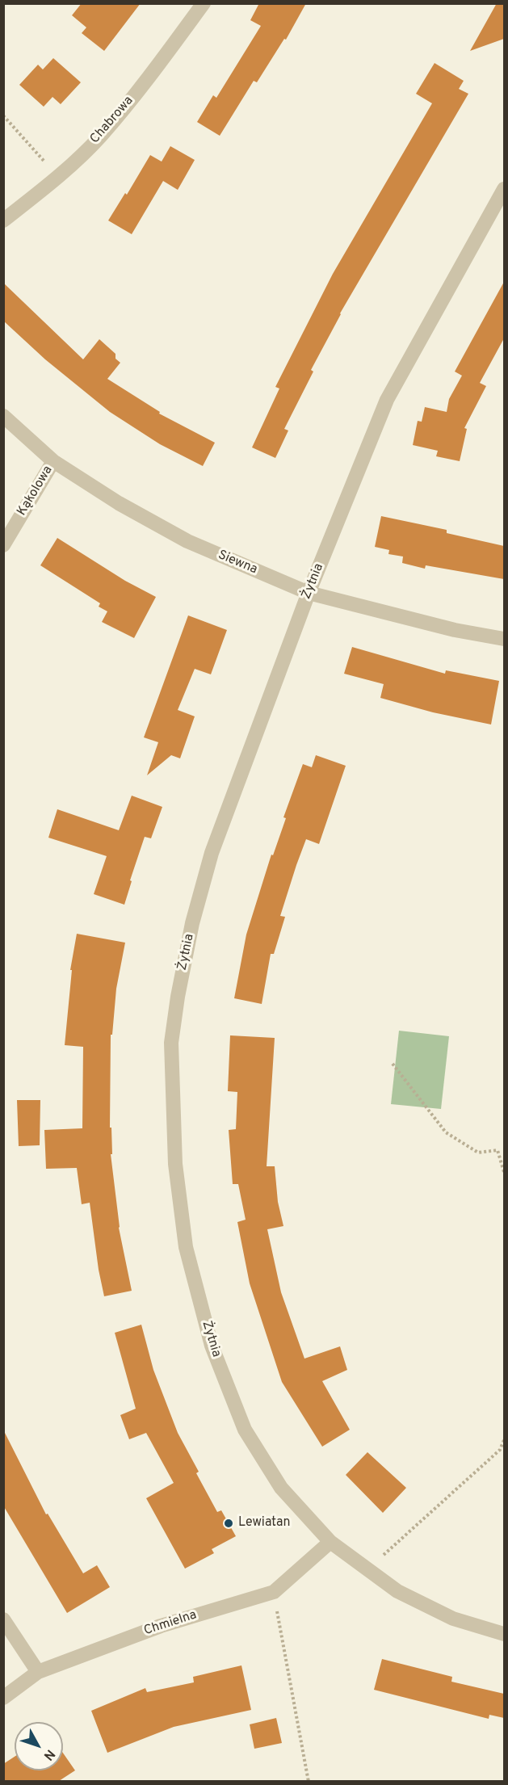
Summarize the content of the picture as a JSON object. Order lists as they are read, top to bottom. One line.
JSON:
{"streets":{"street":["Chabrowa","Kąkolowa","Siewna","Żytnia","Chmielna"]},"crossings":[["Kąkolowa","Siewna"],["Siewna","Żytnia"],["Żytnia","Chmielna"]],"places":["Lewiatan"],"north":"bottom right"}
